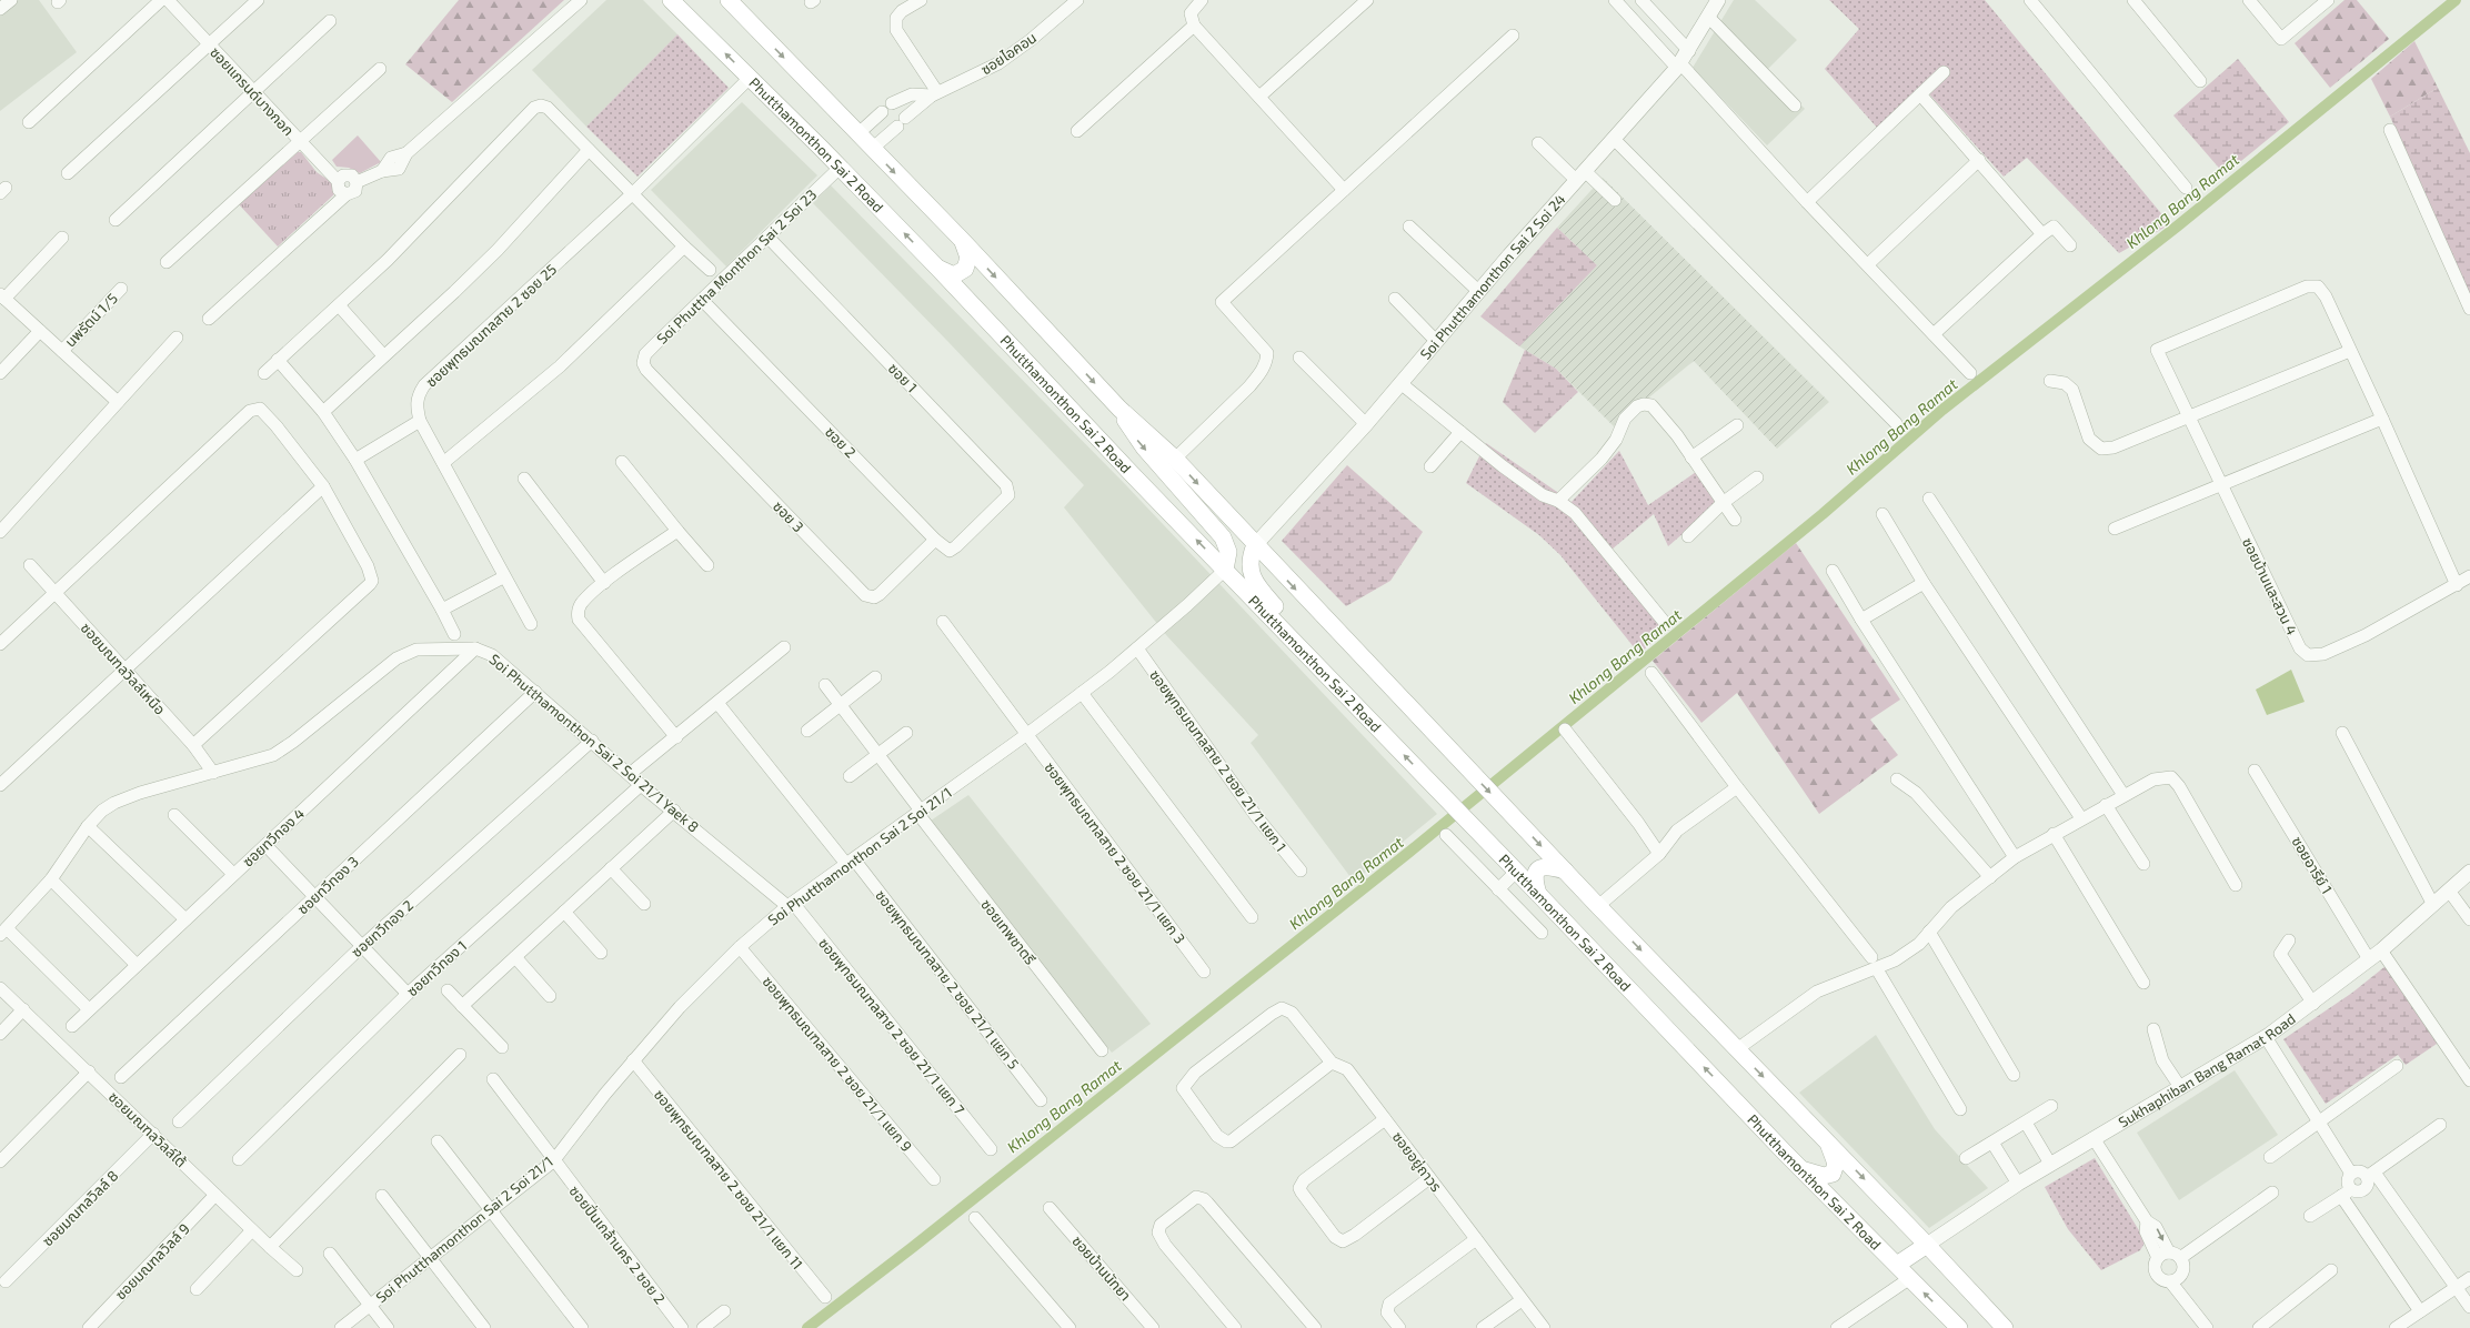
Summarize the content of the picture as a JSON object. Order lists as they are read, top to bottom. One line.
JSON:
{"streets":{"main road":["Phutthamonthon Sai 2 Road"],"street":["ซอยไอคอน","ซอยแกรนด์บางกอก","Soi Phuttha Monthon Sai 2 Soi 23","Soi Phutthamonthon Sai 2 Soi 24","นพรัตน์ 1/5","ซอยพุทธมณฑลสาย 2 ซอย 25","ซอย 1","ซอย 2","ซอย 3","ซอยบ้านและสวน 4","ซอยมณฑลวิลล์เหนือ","Soi Phutthamonthon Sai 2 Soi 21/1 Yaek 8","ซอยพุทธมณฑลสาย 2 ซอย 21/1 แยก 1","ซอยทวีทอง 4","ซอยพุทธมณฑลสาย 2 ซอย 21/1 แยก 3","Soi Phutthamonthon Sai 2 Soi 21/1","ซอยอารีย์ 1","ซอยทวีทอง 3","ซอยทวีทอง 2","ซอยเทพชาตรี","ซอยทวีทอง 1","ซอยพุทธมณฑลสาย 2 ซอย 21/1 แยก 5","ซอยพุทธมณฑลสาย 2 ซอย 21/1 แยก 7","ซอยพุทธมณฑลสาย 2 ซอย 21/1 แยก 9","Sukhaphiban Bang Ramat Road","ซอยมณฑลวิลล์ใต้","ซอยอยู่ถาวร","ซอยพุทธมณฑลสาย 2 ซอย 21/1 แยก 11","ซอยมณฑลวิลล์ 8","ซอยปิ่นเกล้านคร 2 ซอย 2","ซอยมณฑลวิลล์ 9","ซอยบ้านนัทยา"]},"crossings":[["Phutthamonthon Sai 2 Road","Soi Phuttha Monthon Sai 2 Soi 23"],["Phutthamonthon Sai 2 Road","ซอยพุทธมณฑลสาย 2 ซอย 25"],["Phutthamonthon Sai 2 Road","Soi Phutthamonthon Sai 2 Soi 21/1"],["Soi Phuttha Monthon Sai 2 Soi 23","ซอย 1"],["Soi Phuttha Monthon Sai 2 Soi 23","ซอย 2"],["Soi Phuttha Monthon Sai 2 Soi 23","ซอย 3"],["ซอย 1","ซอย 2"],["ซอย 2","ซอย 3"],["ซอยมณฑลวิลล์เหนือ","Soi Phutthamonthon Sai 2 Soi 21/1 Yaek 8"],["Soi Phutthamonthon Sai 2 Soi 21/1 Yaek 8","ซอยทวีทอง 4"],["Soi Phutthamonthon Sai 2 Soi 21/1 Yaek 8","Soi Phutthamonthon Sai 2 Soi 21/1"],["Soi Phutthamonthon Sai 2 Soi 21/1 Yaek 8","ซอยทวีทอง 3"],["Soi Phutthamonthon Sai 2 Soi 21/1 Yaek 8","ซอยทวีทอง 2"],["Soi Phutthamonthon Sai 2 Soi 21/1 Yaek 8","ซอยทวีทอง 1"],["Soi Phutthamonthon Sai 2 Soi 21/1 Yaek 8","ซอยพุทธมณฑลสาย 2 ซอย 21/1 แยก 7"],["ซอยพุทธมณฑลสาย 2 ซอย 21/1 แยก 1","Soi Phutthamonthon Sai 2 Soi 21/1"],["ซอยพุทธมณฑลสาย 2 ซอย 21/1 แยก 3","Soi Phutthamonthon Sai 2 Soi 21/1"],["Soi Phutthamonthon Sai 2 Soi 21/1","ซอยเทพชาตรี"],["Soi Phutthamonthon Sai 2 Soi 21/1","ซอยพุทธมณฑลสาย 2 ซอย 21/1 แยก 5"],["Soi Phutthamonthon Sai 2 Soi 21/1","ซอยพุทธมณฑลสาย 2 ซอย 21/1 แยก 7"],["Soi Phutthamonthon Sai 2 Soi 21/1","ซอยพุทธมณฑลสาย 2 ซอย 21/1 แยก 9"],["Soi Phutthamonthon Sai 2 Soi 21/1","ซอยพุทธมณฑลสาย 2 ซอย 21/1 แยก 11"],["Soi Phutthamonthon Sai 2 Soi 21/1","ซอยปิ่นเกล้านคร 2 ซอย 2"],["ซอยอารีย์ 1","Sukhaphiban Bang Ramat Road"],["ซอยมณฑลวิลล์ใต้","ซอยมณฑลวิลล์ 8"],["ซอยมณฑลวิลล์ใต้","ซอยมณฑลวิลล์ 9"]],"water":["Khlong Bang Ramat"]}
